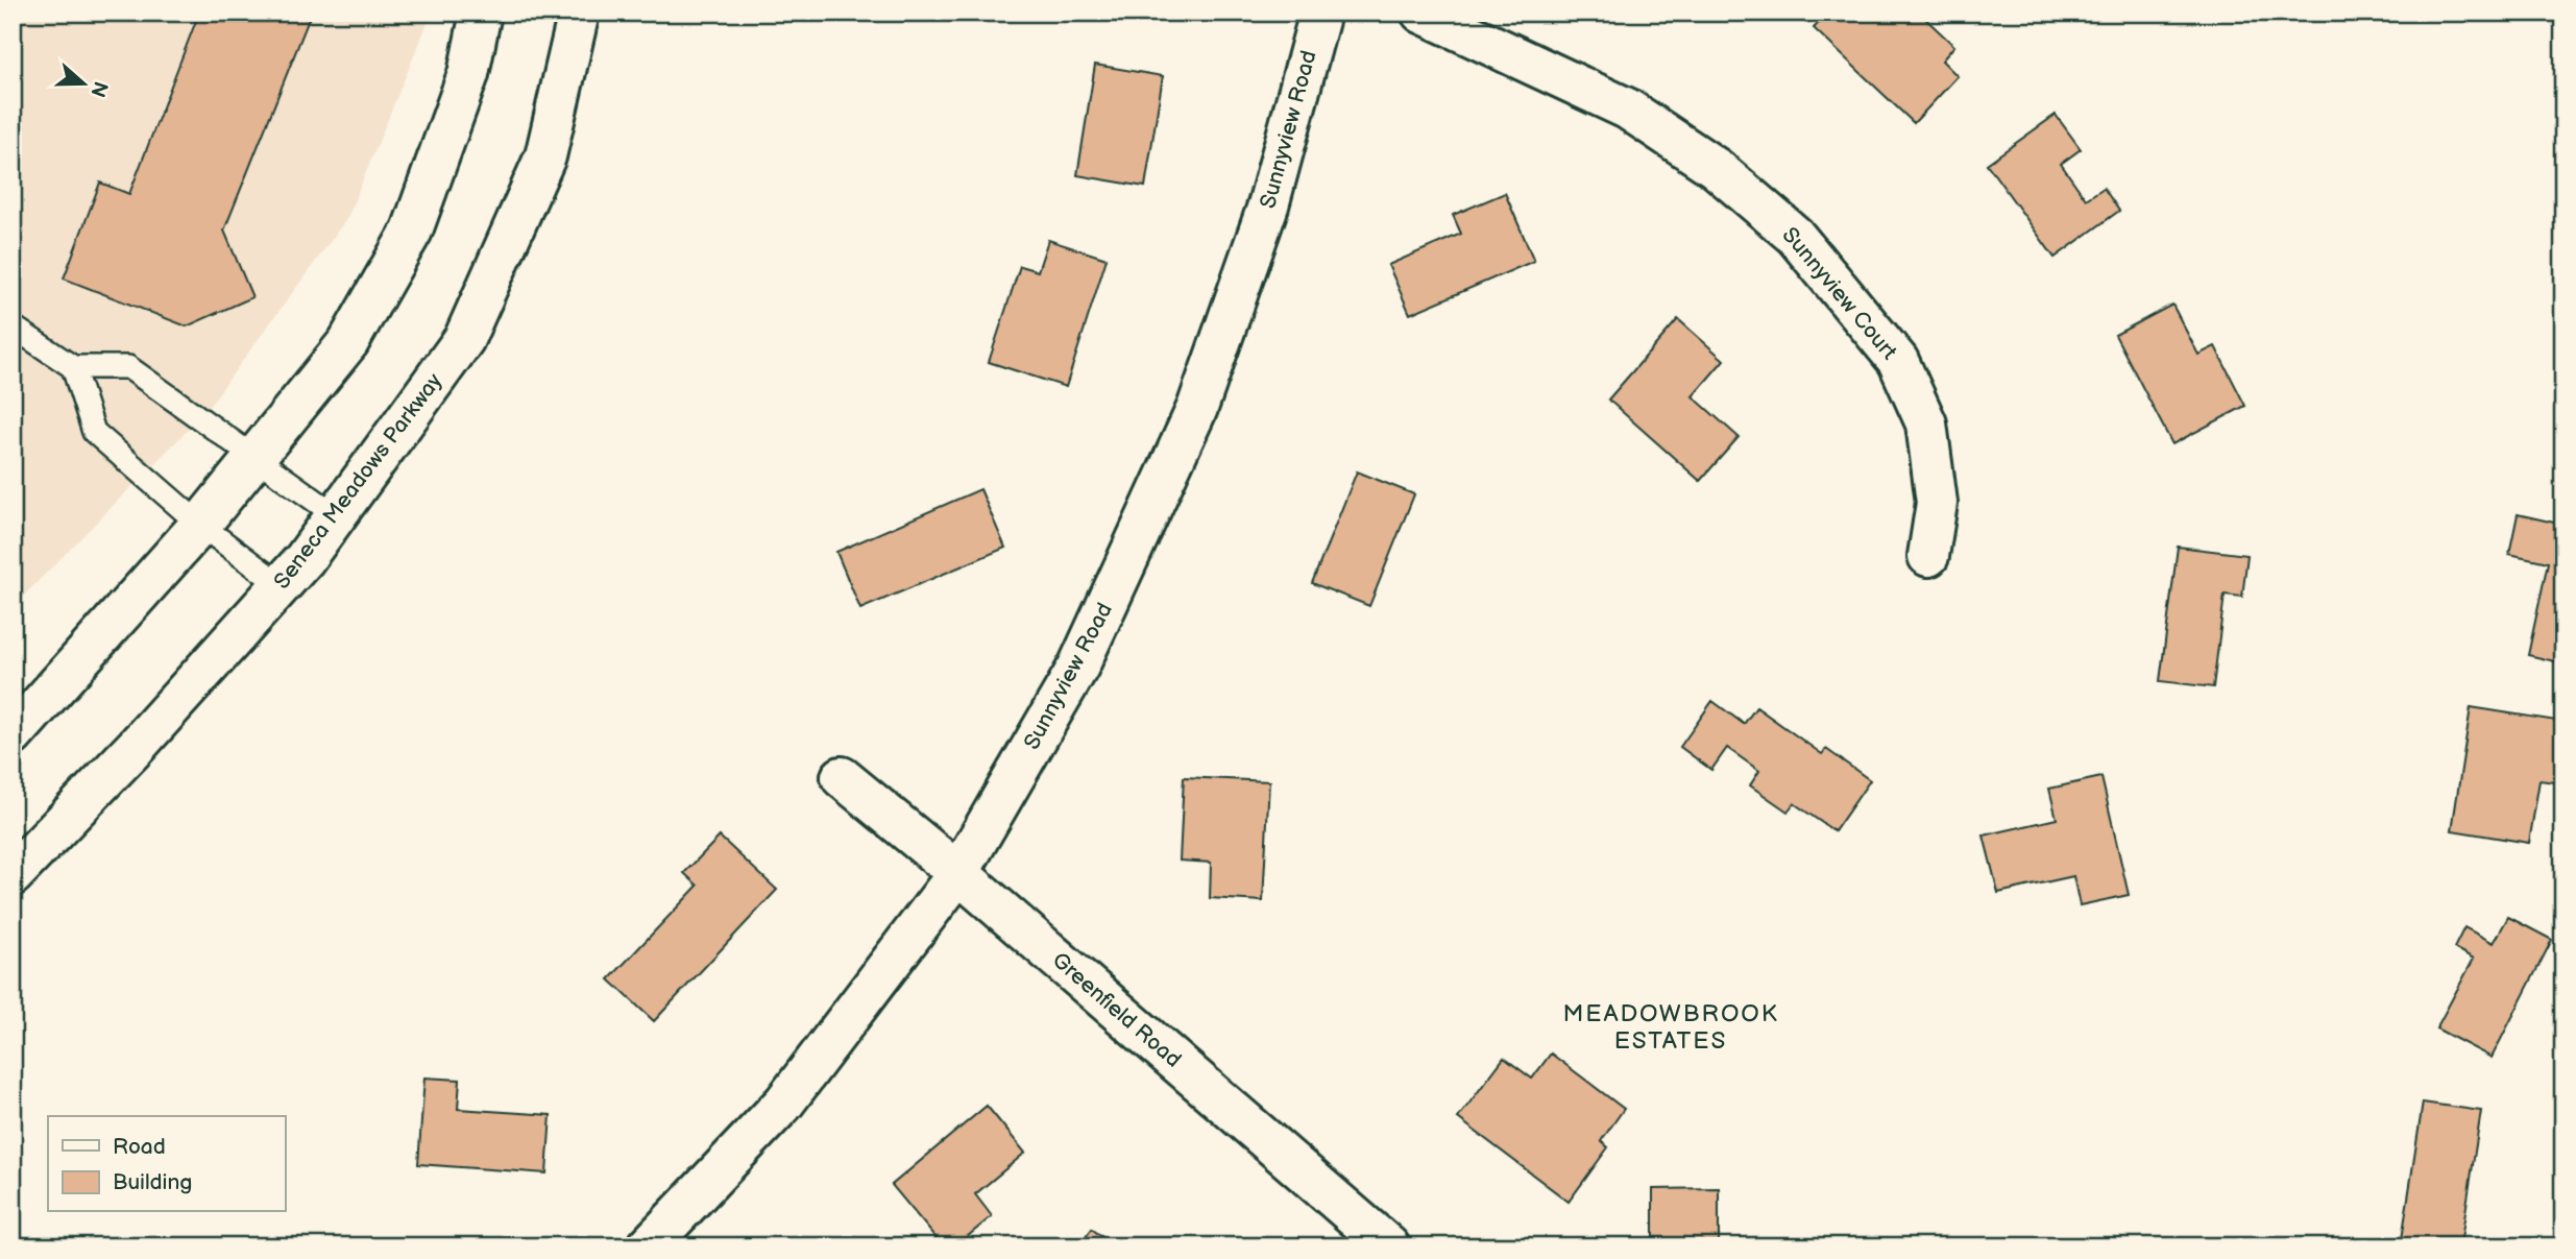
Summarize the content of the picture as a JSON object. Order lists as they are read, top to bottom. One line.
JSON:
{"streets":{"street":["Sunnyview Road","Sunnyview Court","Seneca Meadows Parkway","Greenfield Road"]},"crossings":[["Sunnyview Road","Greenfield Road"]],"districts":["MEADOWBROOK ESTATES"],"legend":["Road","Building"],"north":"right"}
